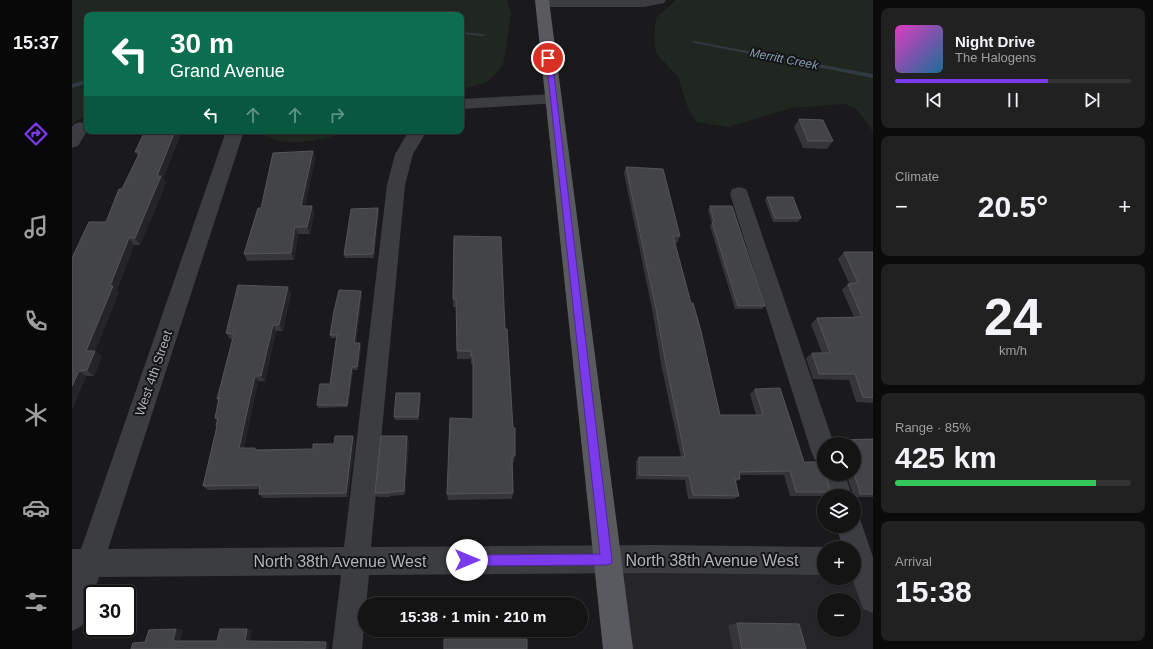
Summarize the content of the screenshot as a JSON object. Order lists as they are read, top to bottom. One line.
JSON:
{"streets":{"street":["West 4th Street","North 38th Avenue West"]},"crossings":[["West 4th Street","North 38th Avenue West"]],"water":["Merritt Creek"],"page":{"tabs":"15:37","turn":["30 m","Grand Avenue"],"song":["Night Drive","The Halogens"],"tile":["Climate",["24","km/h"],["Range · 85%","425 km"],["Arrival","15:38"]],"heat":["−","20.5°","+"],"map_buttons":["+","−"],"limit":"30","trip":"15:38 · 1 min · 210 m"}}
